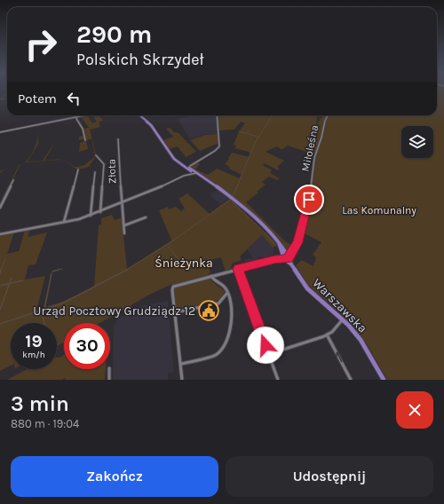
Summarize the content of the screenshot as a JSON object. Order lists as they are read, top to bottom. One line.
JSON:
{"streets":{"main road":["Warszawska"],"street":["Miłoleśna","Złota"]},"crossings":[["Miłoleśna","Warszawska"]],"parks":["Las Komunalny","Śnieżynka"],"places":{"public building":["Urząd Pocztowy Grudziądz 12"]},"page":{"turn":["290 m","Polskich Skrzydeł"],"then":"Potem","speed":"19 km/h","limit":"30","heading":["3 min","880 m · 19:04"],"buttons":["Zakończ","Udostępnij"]}}
